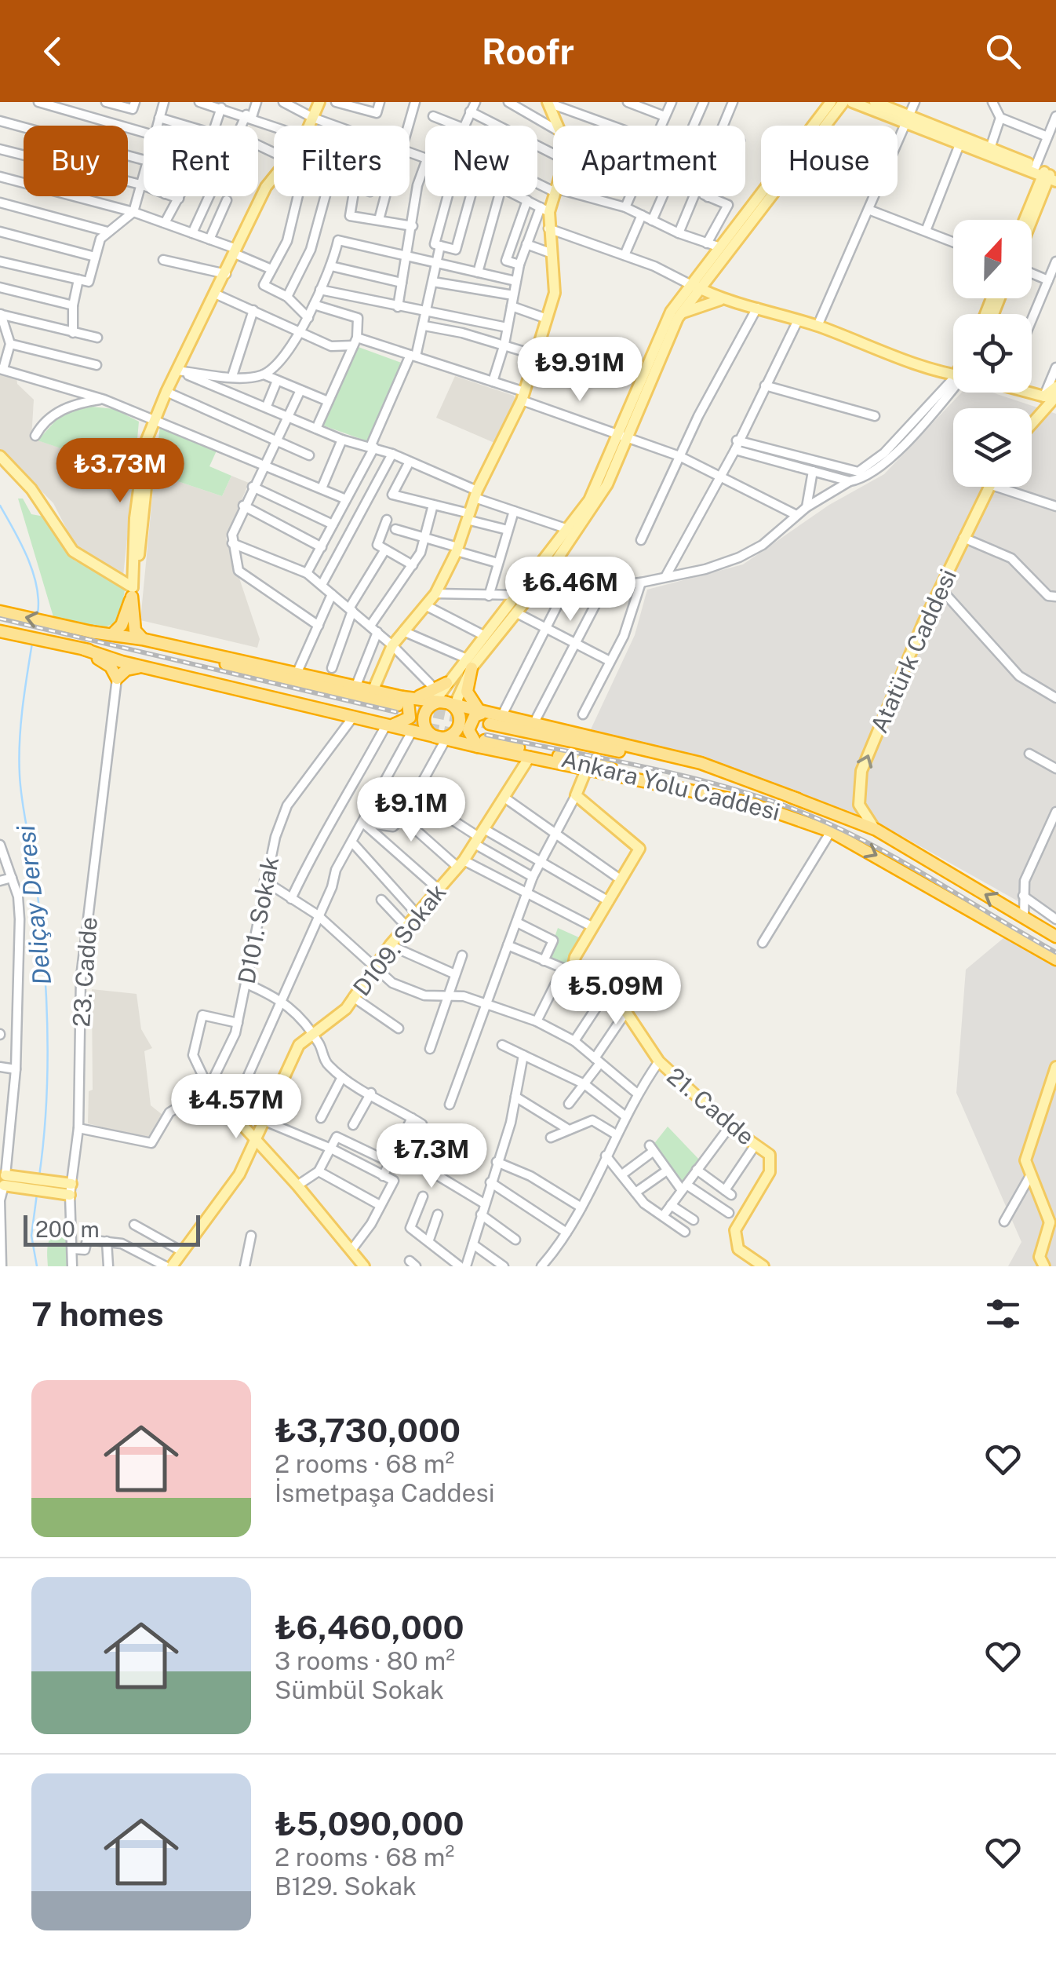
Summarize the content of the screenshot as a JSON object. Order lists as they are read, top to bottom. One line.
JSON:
{"streets":{"highway":["Ankara Yolu Caddesi"],"main road":["Atatürk Caddesi","D109. Sokak","21. Cadde"],"street":["D101. Sokak","23. Cadde"]},"crossings":[["Atatürk Caddesi","Ankara Yolu Caddesi"]],"one_way":["Atatürk Caddesi"],"water":["Deliçay Deresi"],"scale_bar":"200 m","north":"top","page":{"header":"Roofr","chip":["Buy","Rent","Filters","New","Apartment","House"],"price":["₺9.91M","₺3.73M","₺6.46M","₺9.1M","₺5.09M","₺4.57M","₺7.3M"],"scale":"200 m","heading":"7 homes","list":[{"name":"₺3,730,000","note":"2 rooms · 68 m² · İsmetpaşa Caddesi"},{"name":"₺6,460,000","note":"3 rooms · 80 m² · Sümbül Sokak"},{"name":"₺5,090,000","note":"2 rooms · 68 m² · B129. Sokak"}]}}
